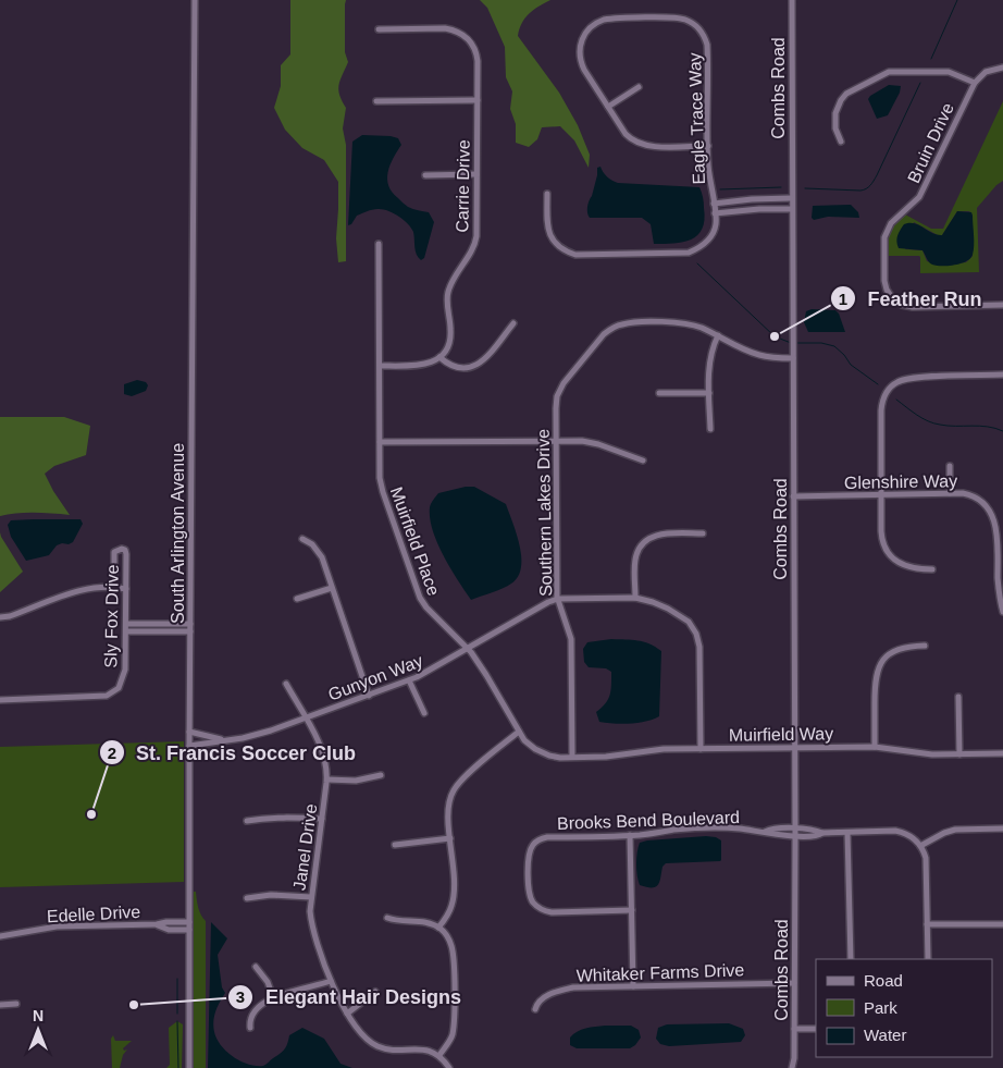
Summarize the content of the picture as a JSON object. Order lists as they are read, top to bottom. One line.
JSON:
{"streets":{"street":["Combs Road","Eagle Trace Way","Bruin Drive","Carrie Drive","Glenshire Way","Southern Lakes Drive","South Arlington Avenue","Muirfield Place","Sly Fox Drive","Gunyon Way","Muirfield Way","Brooks Bend Boulevard","Janel Drive","Edelle Drive","Whitaker Farms Drive"]},"crossings":[["Combs Road","Glenshire Way"],["Combs Road","Muirfield Way"],["Combs Road","Brooks Bend Boulevard"],["Combs Road","Whitaker Farms Drive"],["Southern Lakes Drive","Gunyon Way"],["Southern Lakes Drive","Muirfield Way"],["South Arlington Avenue","Gunyon Way"],["South Arlington Avenue","Edelle Drive"],["Muirfield Place","Gunyon Way"],["Muirfield Place","Muirfield Way"],["Gunyon Way","Janel Drive"]],"places":["Feather Run","St. Francis Soccer Club","Elegant Hair Designs"],"legend":["Road","Park","Water"],"north":"top"}
